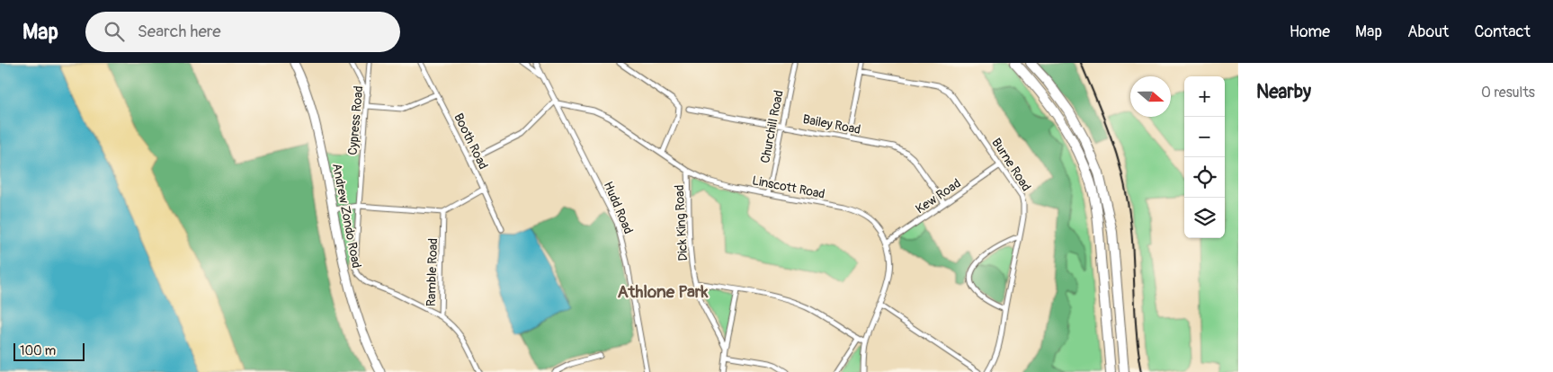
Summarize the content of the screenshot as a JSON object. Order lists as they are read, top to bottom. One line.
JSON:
{"streets":{"main road":["Andrew Zondo Road"],"street":["Cypress Road","Bailey Road","Churchill Road","Booth Road","Burne Road","Linscott Road","Kew Road","Hudd Road","Dick King Road","Ramble Road"]},"crossings":[["Cypress Road","Ramble Road"],["Bailey Road","Churchill Road"],["Bailey Road","Kew Road"],["Churchill Road","Linscott Road"],["Burne Road","Kew Road"],["Linscott Road","Kew Road"],["Linscott Road","Hudd Road"],["Linscott Road","Dick King Road"]],"districts":["Athlone Park"],"scale_bar":"100 m","north":"right","page":{"header":"Map","search":"Search here","nav":["Home","Map","About","Contact"],"heading":["Nearby","0 results"],"map_buttons":["+","−"],"scale":"100 m"}}
